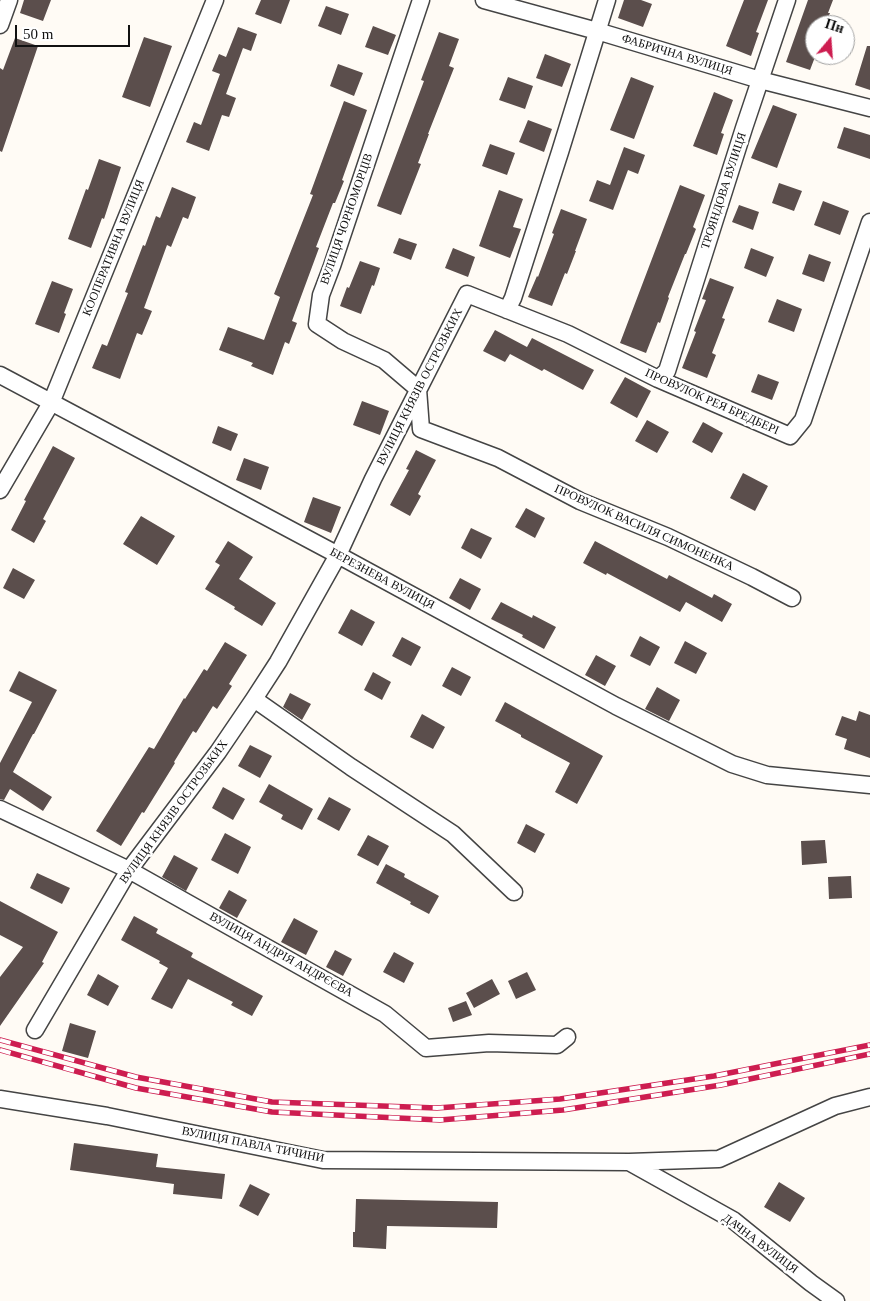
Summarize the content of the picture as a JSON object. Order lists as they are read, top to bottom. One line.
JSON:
{"streets":{"street":["ФАБРИЧНА ВУЛИЦЯ","ТРОЯНДОВА ВУЛИЦЯ","ВУЛИЦЯ ЧОРНОМОРЦІВ","КООПЕРАТИВНА ВУЛИЦЯ","ВУЛИЦЯ КНЯЗІВ ОСТРОЗЬКИХ","ПРОВУЛОК РЕЯ БРЕДБЕРІ","ПРОВУЛОК ВАСИЛЯ СИМОНЕНКА","БЕРЕЗНЕВА ВУЛИЦЯ","ВУЛИЦЯ АНДРІЯ АНДРЄЄВА","ВУЛИЦЯ ПАВЛА ТИЧИНИ","ДАЧНА ВУЛИЦЯ"]},"crossings":[["ФАБРИЧНА ВУЛИЦЯ","ТРОЯНДОВА ВУЛИЦЯ"],["ТРОЯНДОВА ВУЛИЦЯ","ПРОВУЛОК РЕЯ БРЕДБЕРІ"],["ВУЛИЦЯ ЧОРНОМОРЦІВ","ВУЛИЦЯ КНЯЗІВ ОСТРОЗЬКИХ"],["ВУЛИЦЯ ЧОРНОМОРЦІВ","ПРОВУЛОК ВАСИЛЯ СИМОНЕНКА"],["КООПЕРАТИВНА ВУЛИЦЯ","БЕРЕЗНЕВА ВУЛИЦЯ"],["ВУЛИЦЯ КНЯЗІВ ОСТРОЗЬКИХ","ПРОВУЛОК РЕЯ БРЕДБЕРІ"],["ВУЛИЦЯ КНЯЗІВ ОСТРОЗЬКИХ","ПРОВУЛОК ВАСИЛЯ СИМОНЕНКА"],["ВУЛИЦЯ КНЯЗІВ ОСТРОЗЬКИХ","БЕРЕЗНЕВА ВУЛИЦЯ"],["ВУЛИЦЯ КНЯЗІВ ОСТРОЗЬКИХ","ВУЛИЦЯ АНДРІЯ АНДРЄЄВА"],["ВУЛИЦЯ ПАВЛА ТИЧИНИ","ДАЧНА ВУЛИЦЯ"]],"scale_bar":"50 m","north":"top"}
